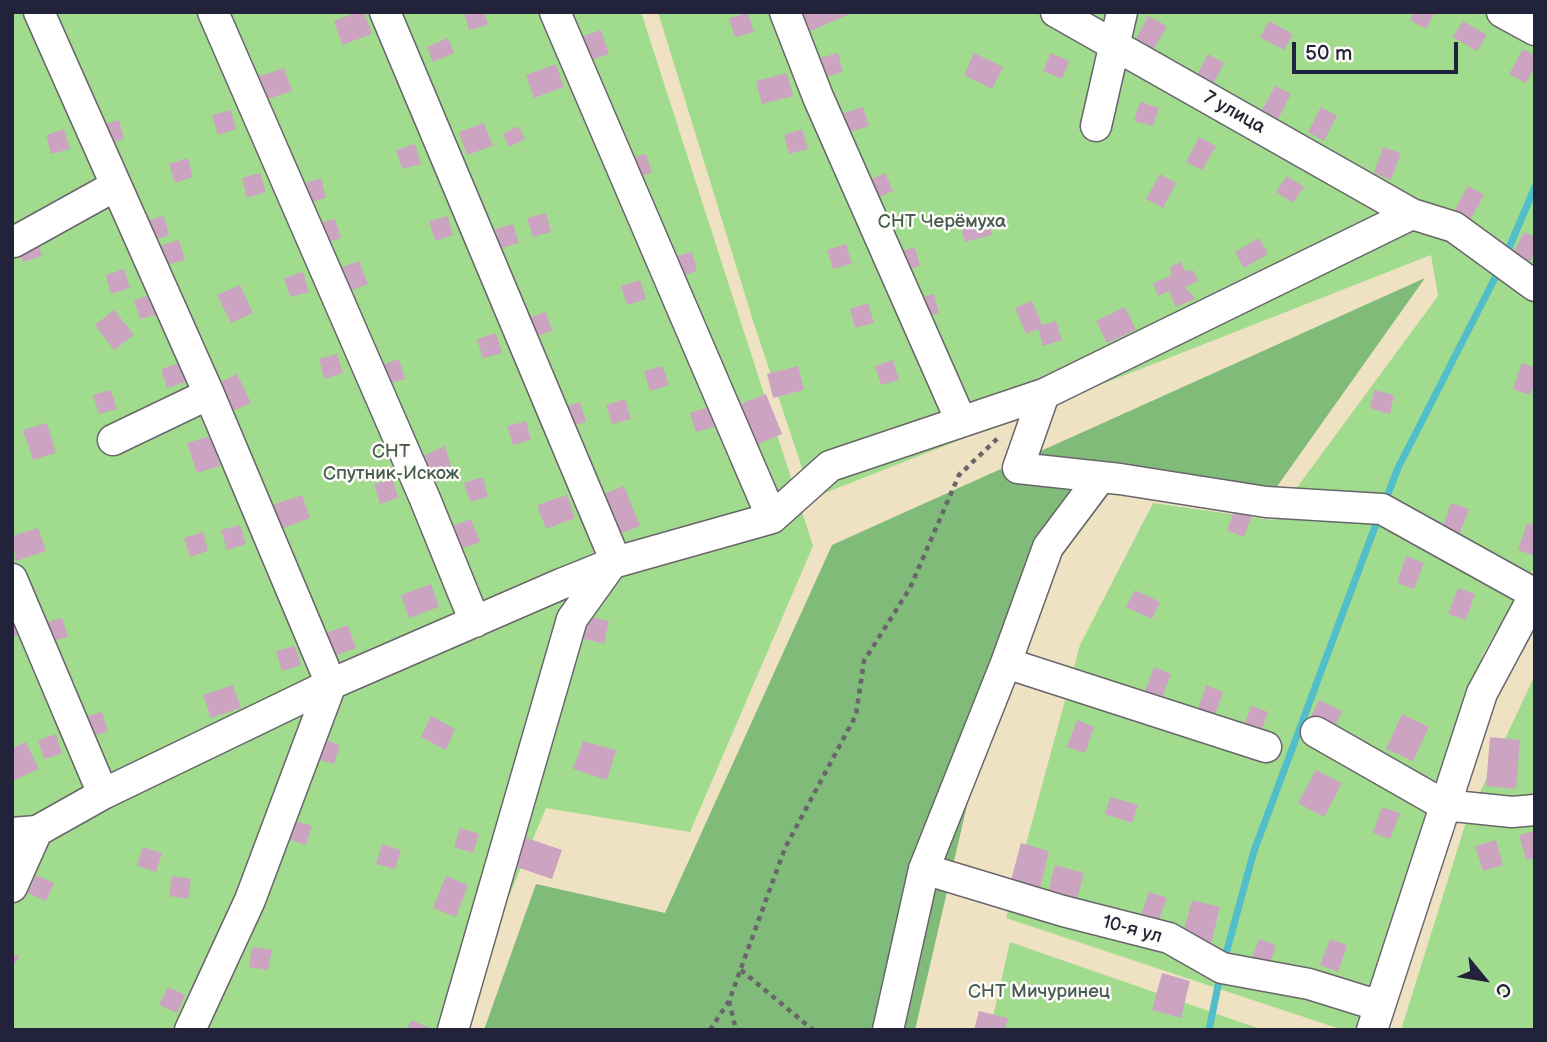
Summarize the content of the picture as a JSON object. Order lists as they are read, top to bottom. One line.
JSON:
{"streets":{"street":["7 улица","10-я ул"]},"parks":["СНТ Черёмуха","СНТ Спутник-Искож","СНТ Мичуринец"],"scale_bar":"50 m","north":"bottom right"}
